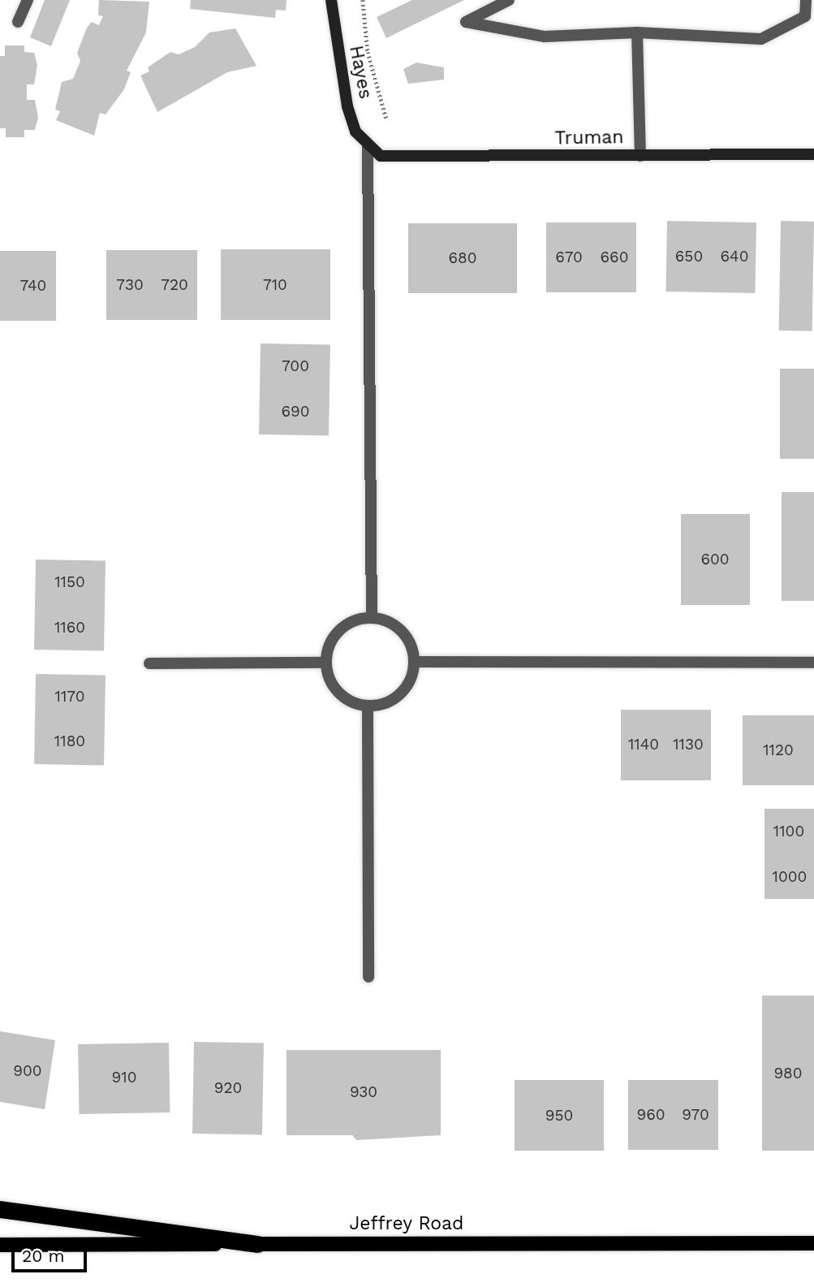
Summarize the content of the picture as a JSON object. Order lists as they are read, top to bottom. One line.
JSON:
{"streets":{"main road":["Jeffrey Road"],"street":["Hayes","Truman"]},"crossings":[["Hayes","Truman"]],"house_numbers":["650","640","670","660","680","730","720","710","740","700","690","600","1150","1160","1170","1180","1140","1130","1120","1100","1000","900","980","910","920","930","960","970","950"],"scale_bar":"20 m"}
